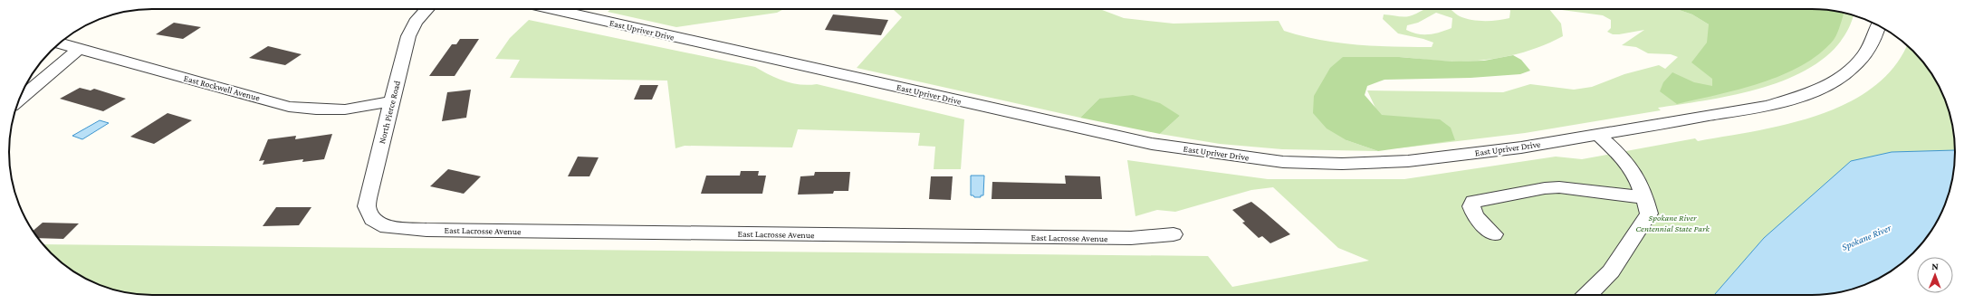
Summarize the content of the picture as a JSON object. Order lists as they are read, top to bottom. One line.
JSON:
{"streets":{"street":["East Upriver Drive","East Rockwell Avenue","North Pierce Road","East Lacrosse Avenue"]},"crossings":[["East Rockwell Avenue","North Pierce Road"],["North Pierce Road","East Lacrosse Avenue"]],"water":["Spokane River"],"parks":["Spokane River Centennial State Park"],"north":"top"}
